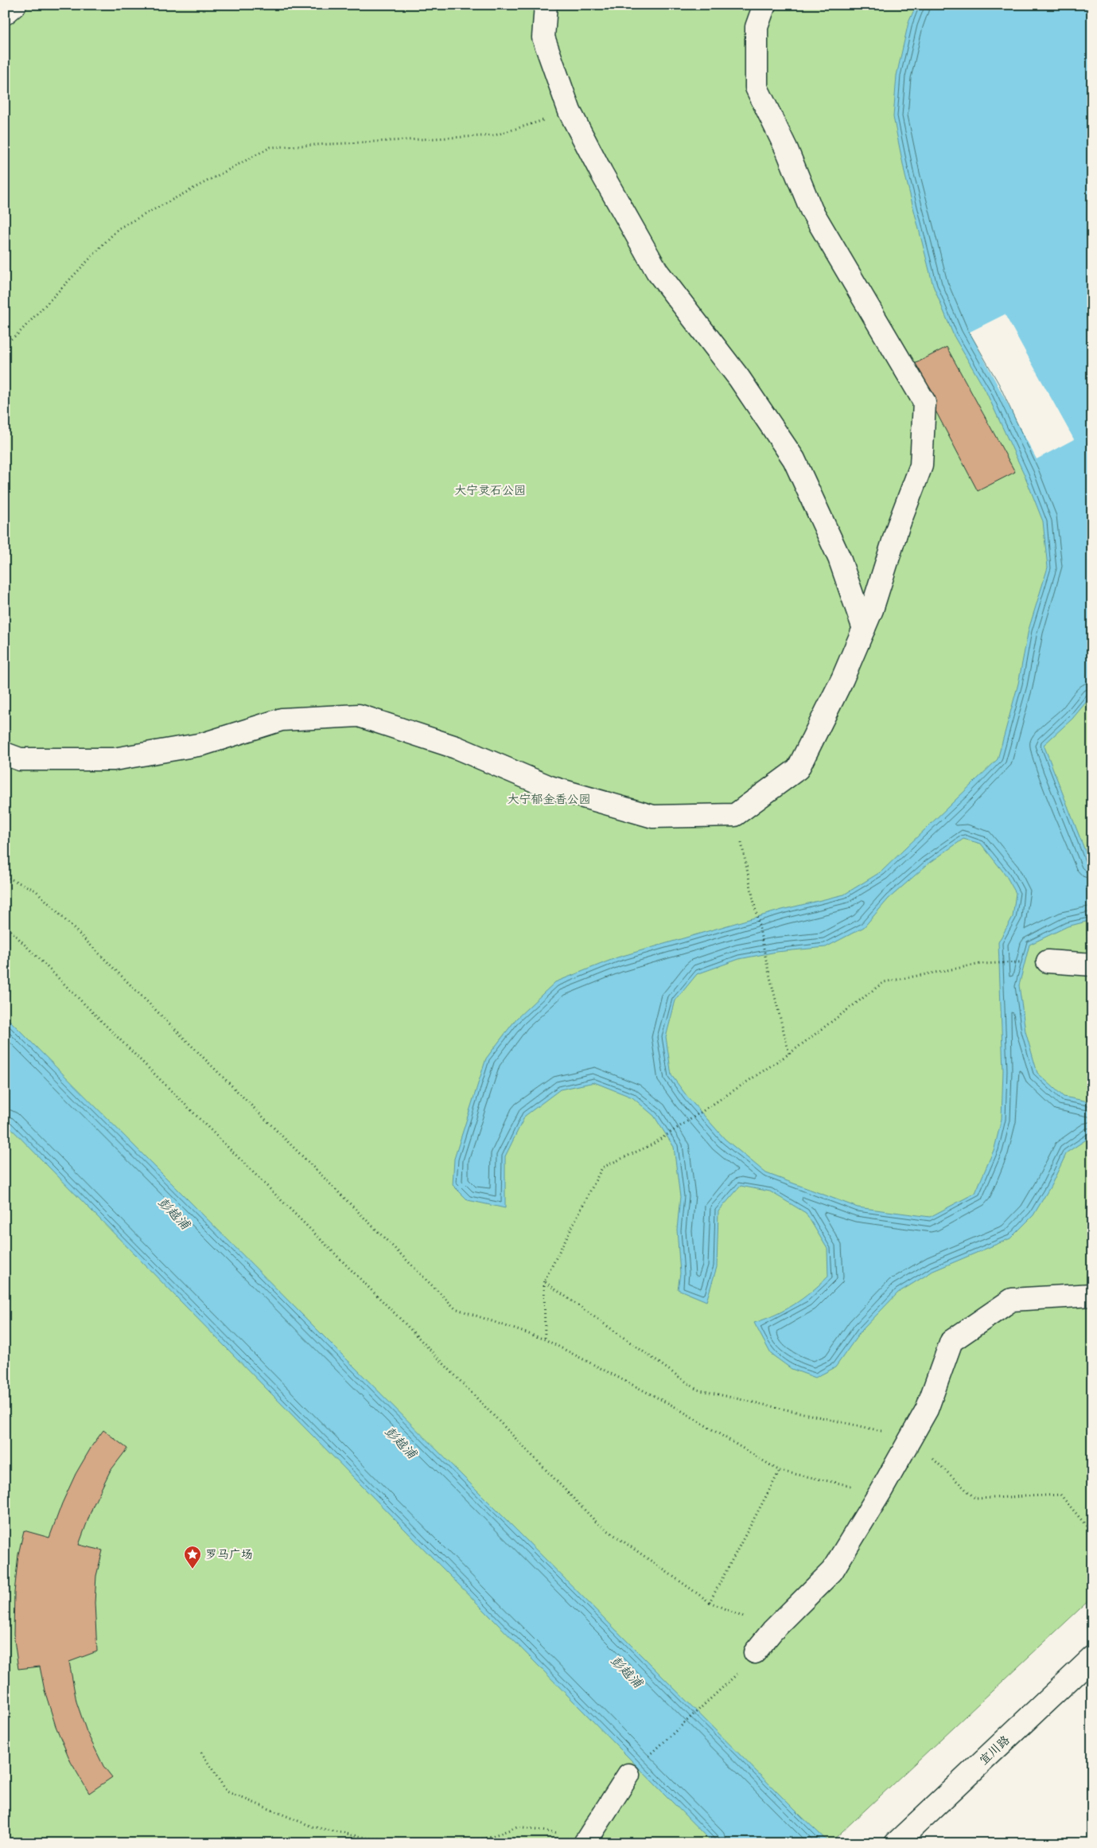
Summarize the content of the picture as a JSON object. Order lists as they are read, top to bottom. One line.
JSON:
{"streets":{"street":["宜川路"]},"water":["彭越浦"],"parks":["大宁灵石公园","大宁郁金香公园"],"places":{"place":["罗马广场"]}}
